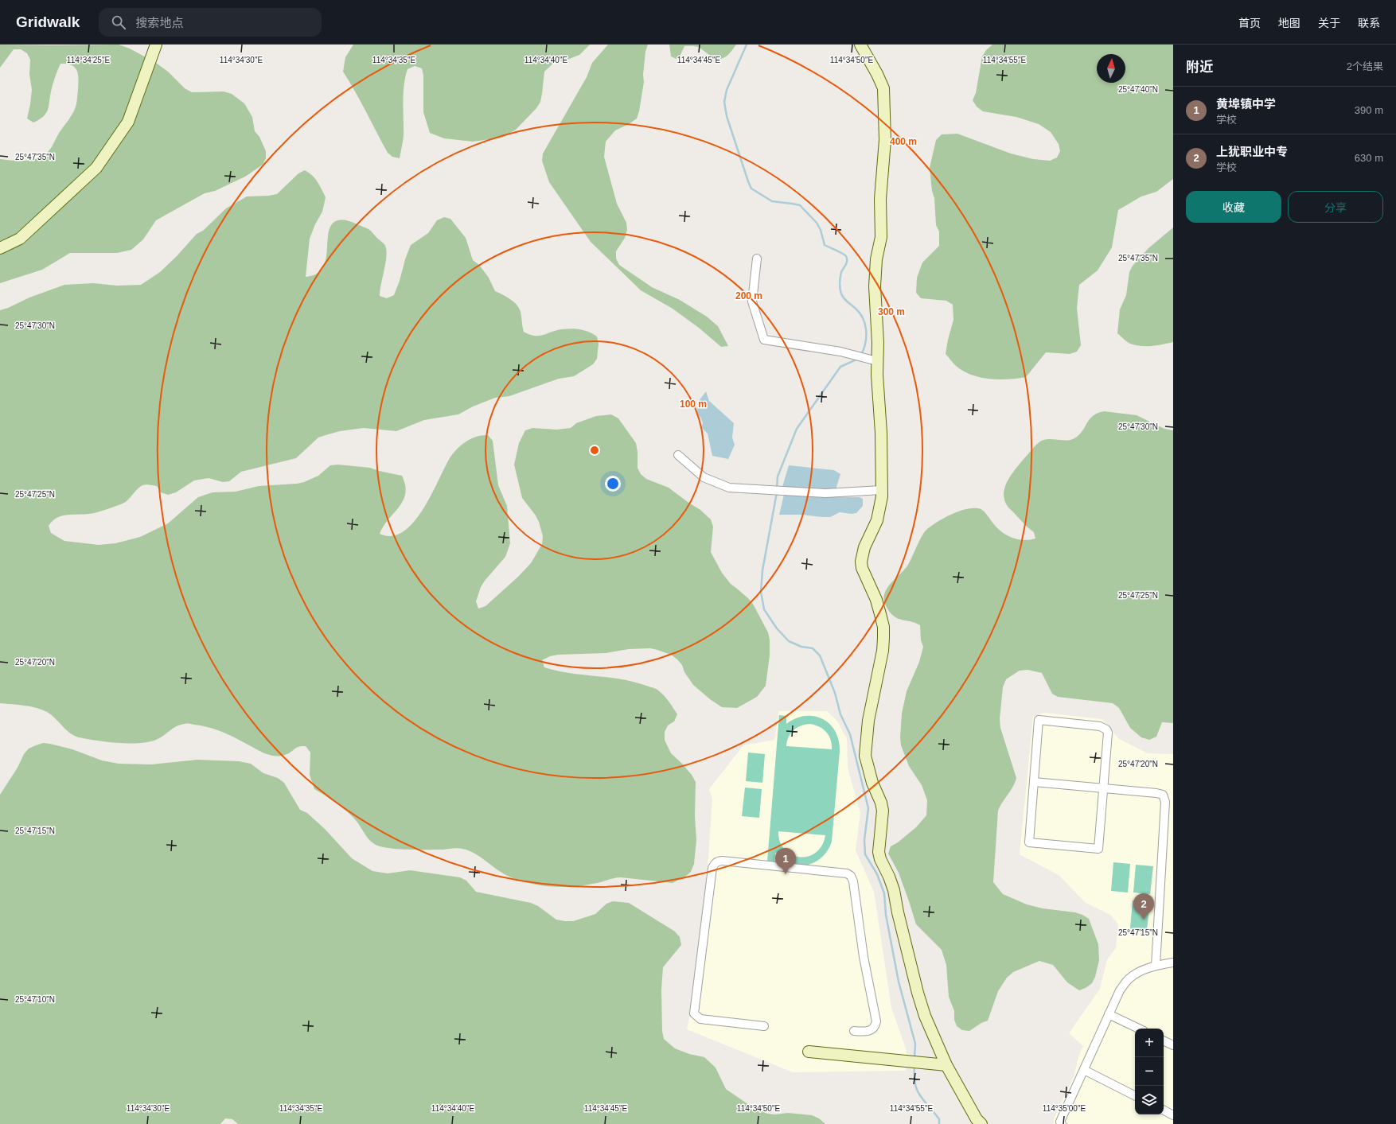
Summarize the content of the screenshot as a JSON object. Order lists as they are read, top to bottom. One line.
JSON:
{"north":"top","page":{"header":"Gridwalk","search":"搜索地点","nav":["首页","地图","关于","联系"],"heading":["附近","2个结果"],"list":[{"mark":"1","name":"黄埠镇中学","note":"学校","value":"390 m"},{"mark":"2","name":"上犹职业中专","note":"学校","value":"630 m"}],"buttons":["收藏","分享"],"pins":["1","2"],"map_buttons":["+","−"]},"coordinates":["114°34'25\"E","114°34'30\"E","114°34'35\"E","114°34'40\"E","114°34'45\"E","114°34'50\"E","114°34'55\"E","25°47'40\"N","25°47'35\"N","25°47'30\"N","25°47'25\"N","25°47'20\"N","25°47'15\"N","25°47'10\"N","114°35'00\"E"],"rings":["400 m","200 m","300 m","100 m"]}
